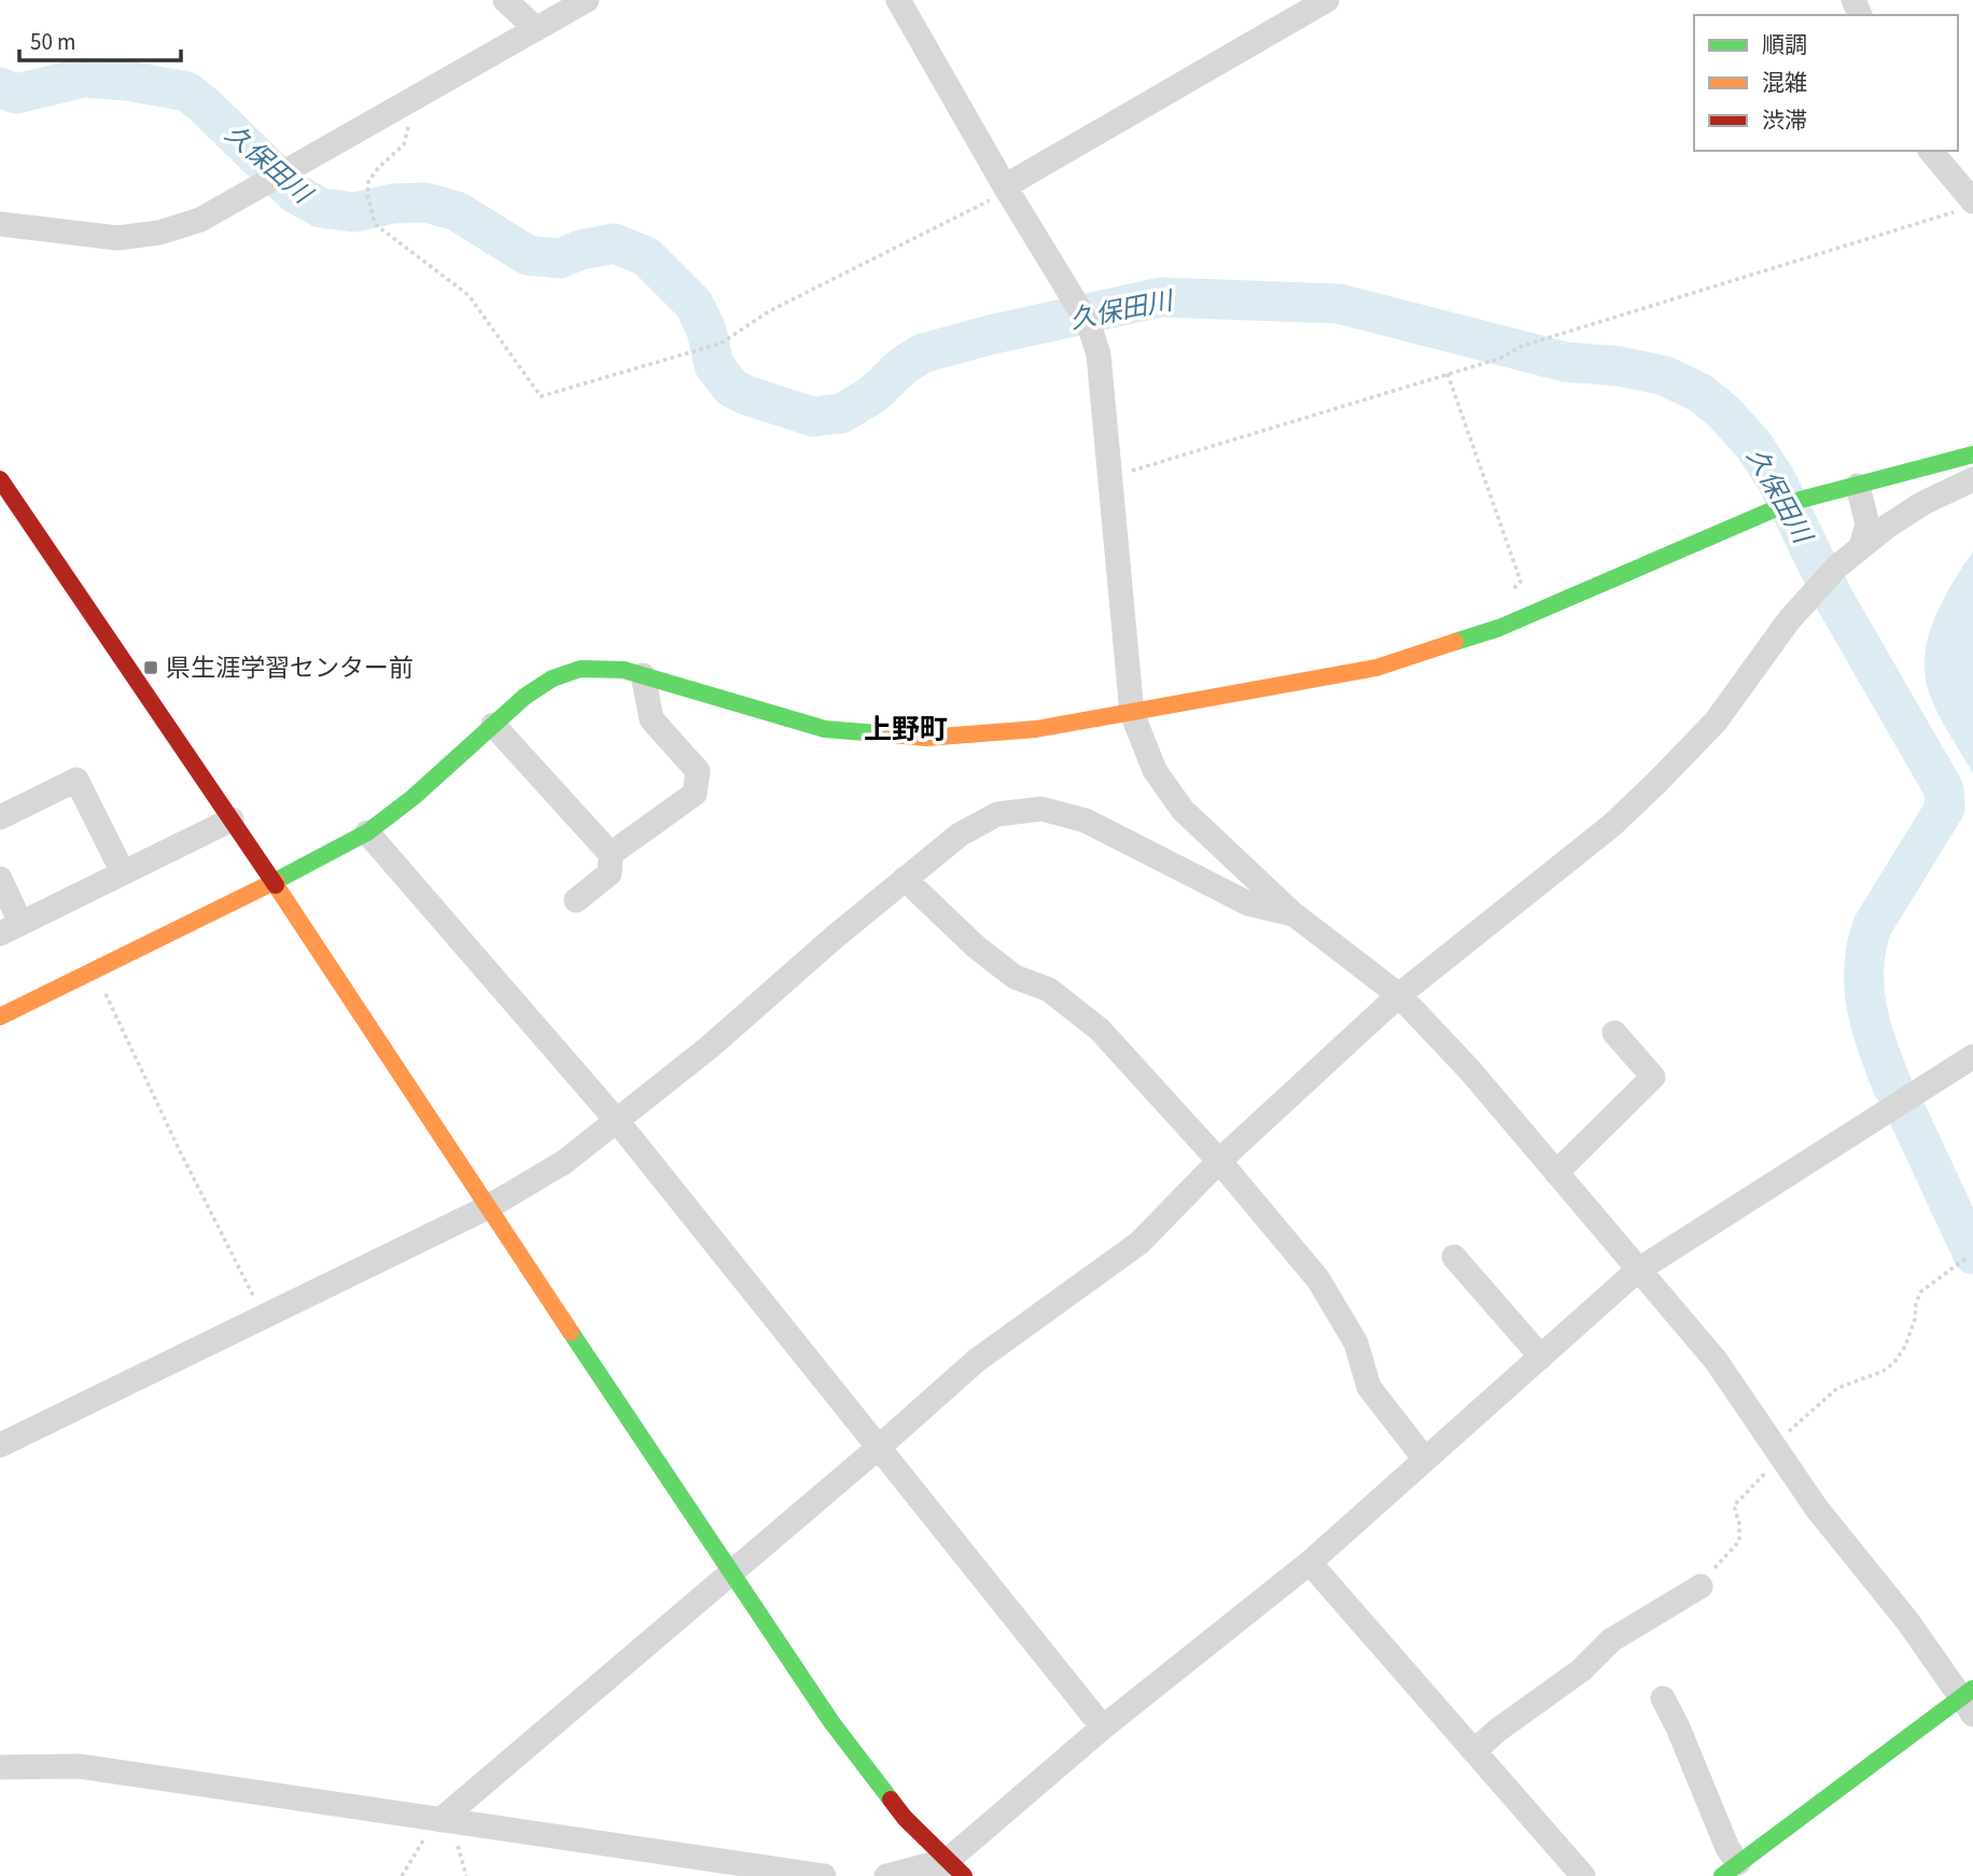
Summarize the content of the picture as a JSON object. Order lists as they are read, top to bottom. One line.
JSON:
{"districts":["上野町"],"water":["久保田川"],"places":{"transit":["県生涯学習センター前"]},"legend":["順調","混雑","渋滞"],"scale_bar":"50 m"}
